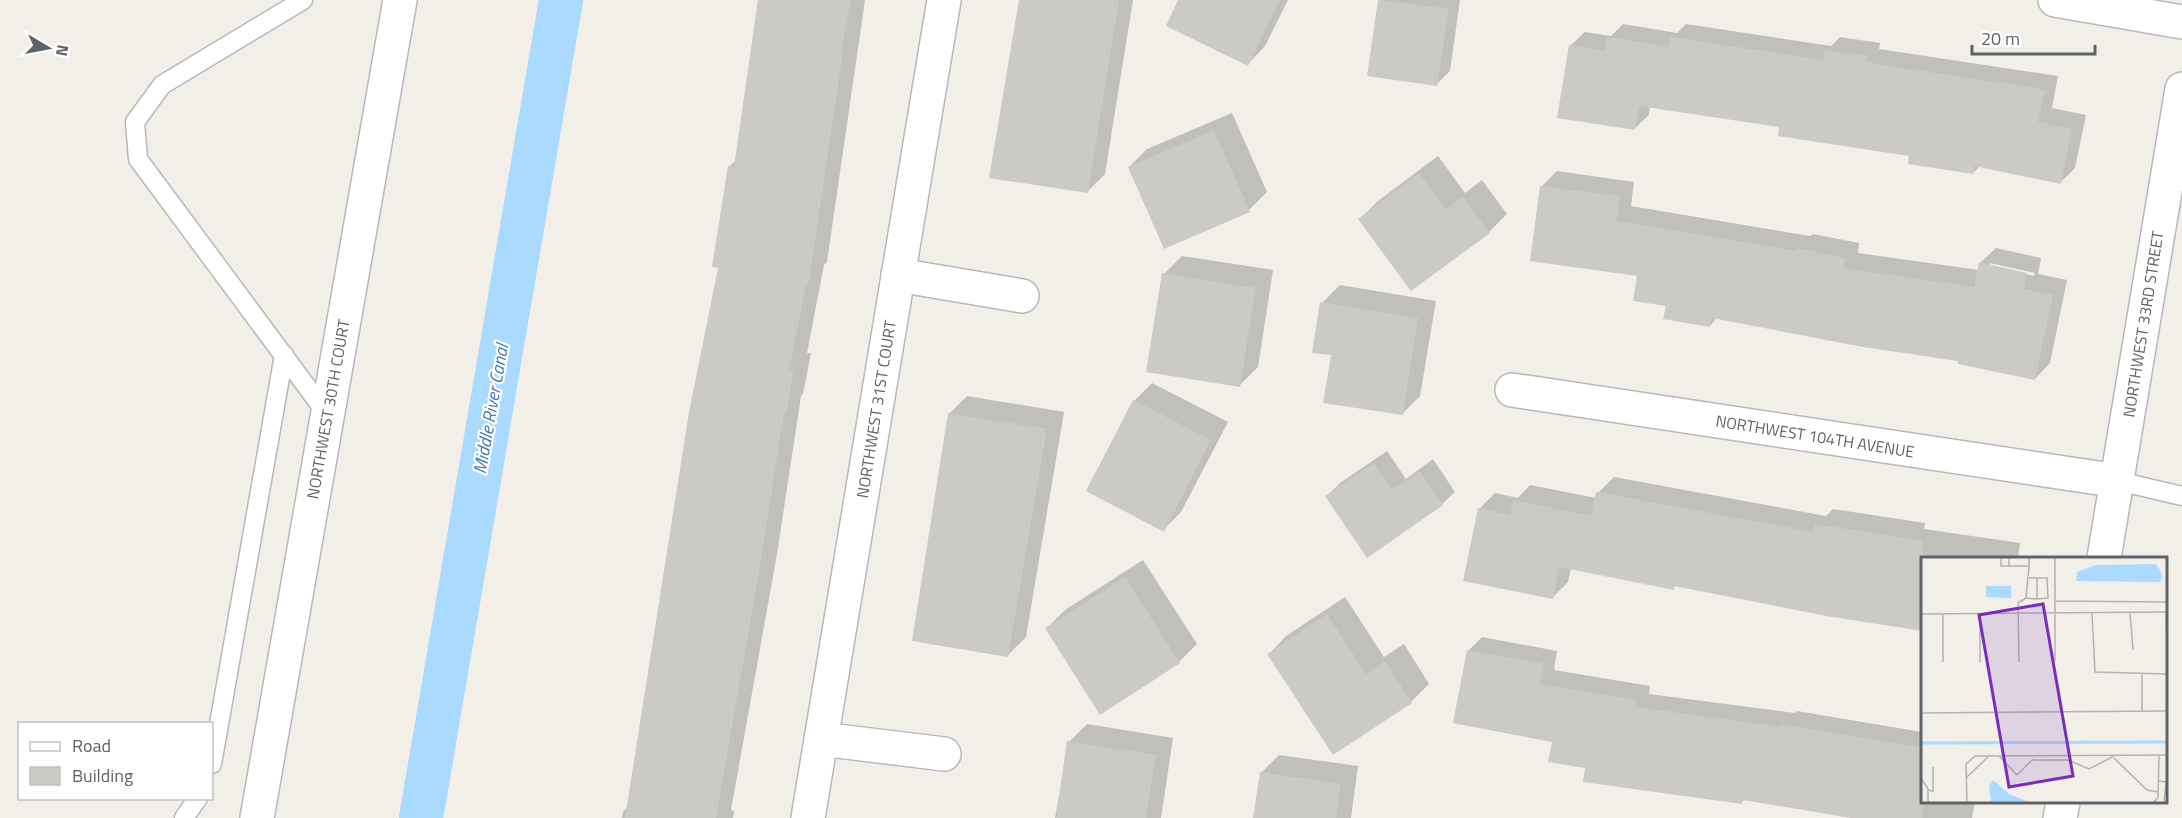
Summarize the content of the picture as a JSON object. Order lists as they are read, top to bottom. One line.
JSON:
{"streets":{"street":["NORTHWEST 33RD STREET","NORTHWEST 30TH COURT","NORTHWEST 31ST COURT","NORTHWEST 104TH AVENUE"]},"crossings":[["NORTHWEST 33RD STREET","NORTHWEST 104TH AVENUE"]],"water":["Middle River Canal"],"legend":["Road","Building"],"scale_bar":"20 m","north":"right"}
